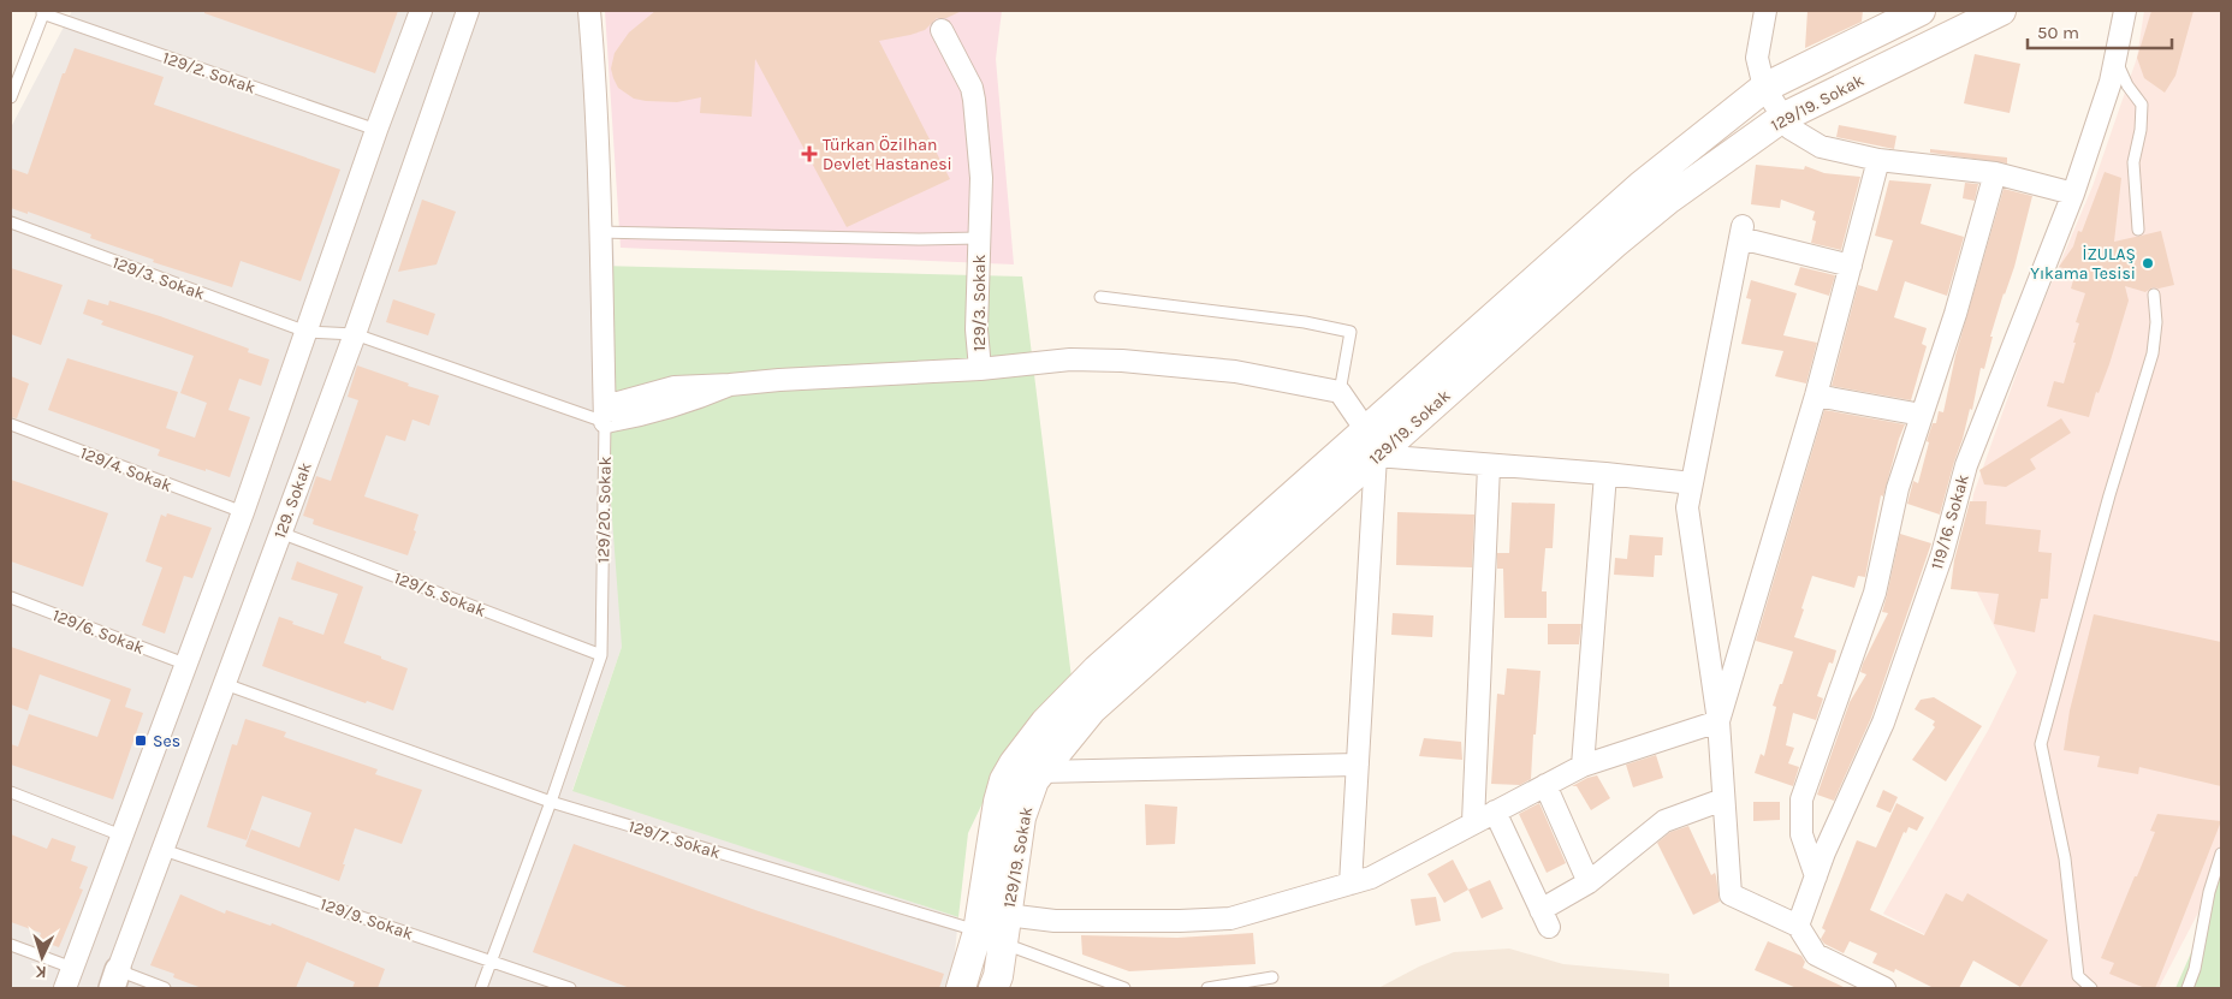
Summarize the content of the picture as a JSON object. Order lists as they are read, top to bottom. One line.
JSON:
{"streets":{"main road":["129/19. Sokak"],"street":["129/3. Sokak","129. Sokak","129/20. Sokak","119/16. Sokak"],"lane":["129/2. Sokak","129/4. Sokak","129/5. Sokak","129/6. Sokak","129/7. Sokak","129/9. Sokak"]},"crossings":[["129/19. Sokak","129/7. Sokak"],["129/3. Sokak","129/20. Sokak"],["129. Sokak","129/5. Sokak"],["129. Sokak","129/7. Sokak"],["129. Sokak","129/9. Sokak"],["129/20. Sokak","129/5. Sokak"],["129/20. Sokak","129/7. Sokak"],["129/20. Sokak","129/9. Sokak"]],"places":{"health":["Türkan Özilhan Devlet Hastanesi"],"other":["İZULAŞ Yıkama Tesisi"],"transit":["Ses"]},"scale_bar":"50 m","north":"bottom"}
